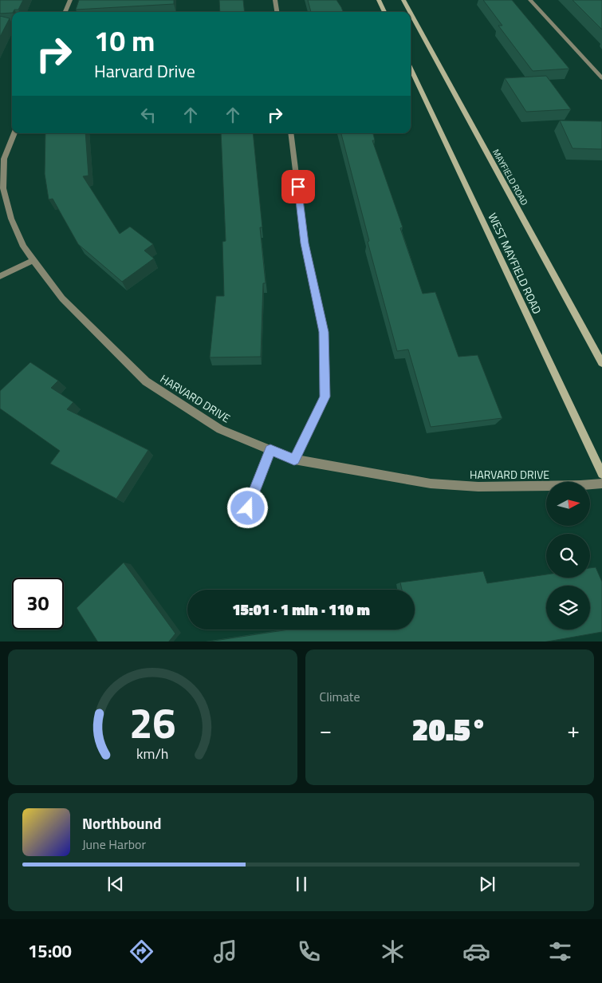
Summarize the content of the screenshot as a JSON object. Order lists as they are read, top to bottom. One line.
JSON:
{"streets":{"main road":["MAYFIELD ROAD","WEST MAYFIELD ROAD"],"street":["HARVARD DRIVE"]},"north":"right","page":{"turn":["10 m","Harvard Drive"],"limit":"30","trip":"15:01 · 1 min · 110 m","tile":"Climate","heat":["−","20.5°","+"],"song":["Northbound","June Harbor"],"tabs":"15:00","gauge":["26","km/h"]}}
